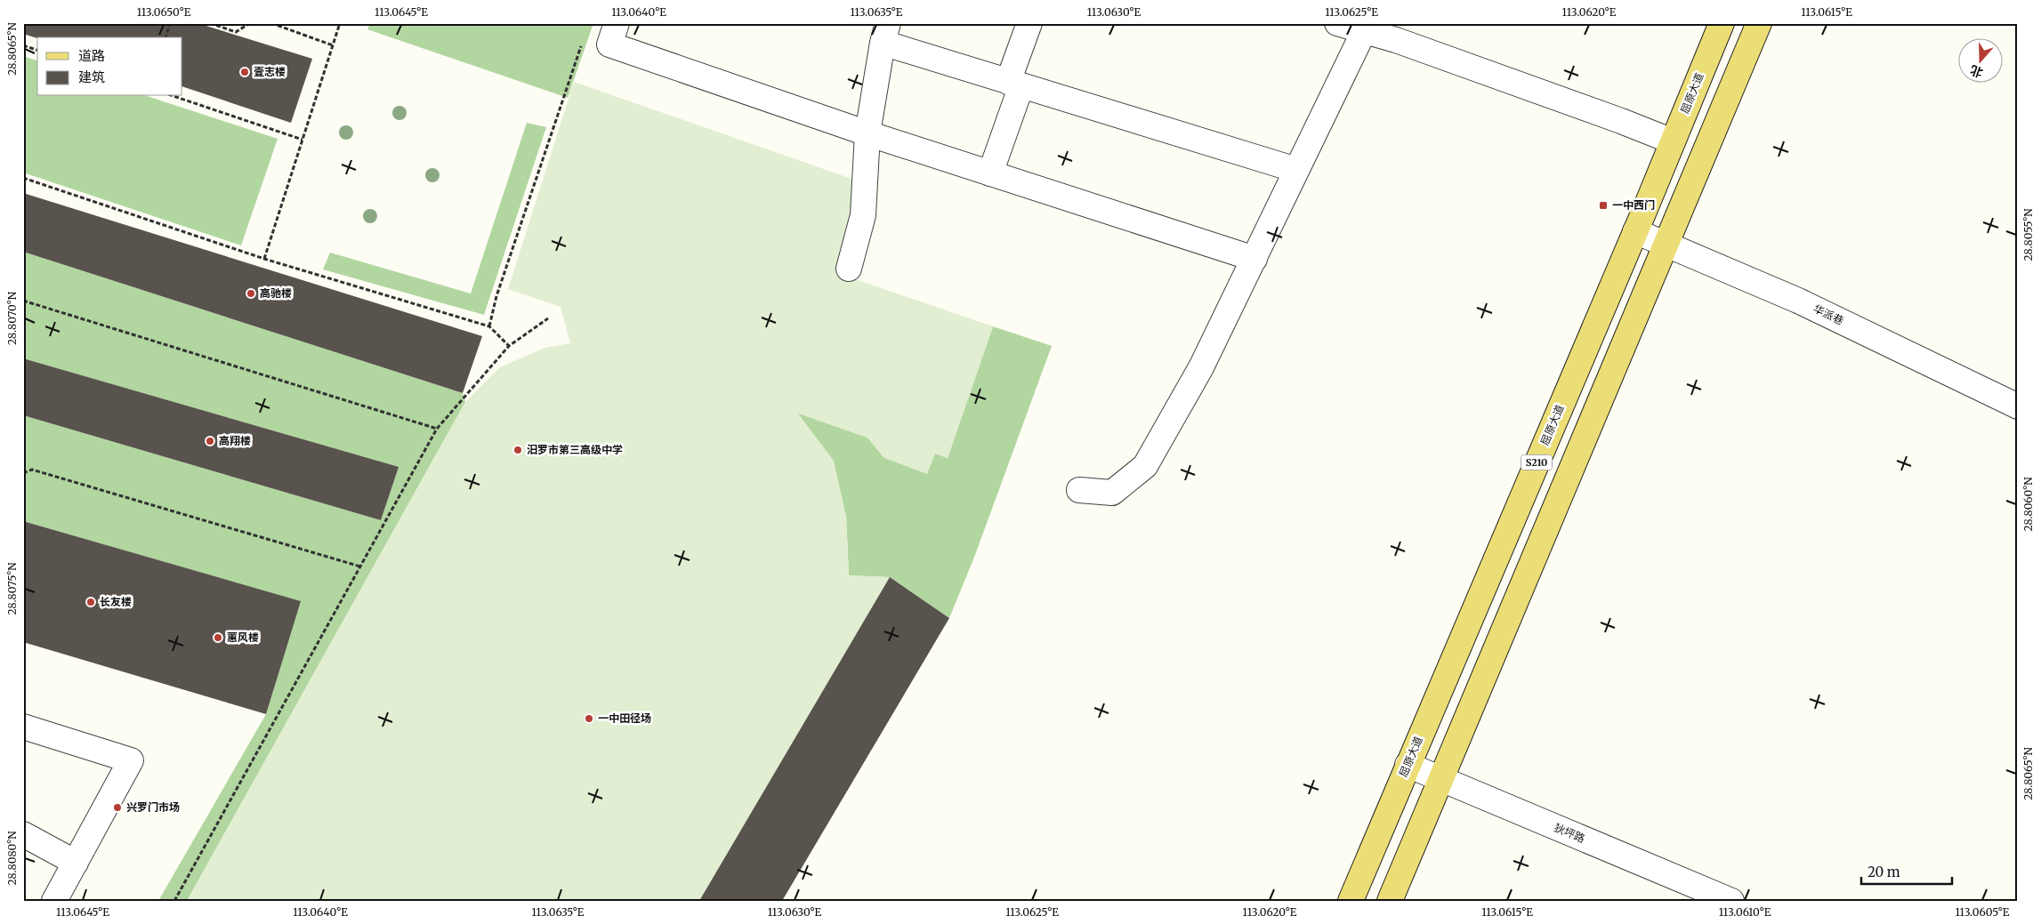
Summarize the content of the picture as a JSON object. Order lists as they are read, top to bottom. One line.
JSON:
{"streets":{"main road":["屈原大道","S210"],"street":["华派巷","狄坪路"]},"crossings":[["屈原大道","华派巷"],["屈原大道","狄坪路"]],"places":{"other":["壹志楼","高驰楼","高翔楼","汨罗市第三高级中学","长友楼","蕙风楼","一中田径场","兴罗门市场"],"transit":["一中西门"]},"legend":["道路","建筑"],"scale_bar":"20 m","north":"bottom","coordinates":["113.0650°E","113.0645°E","113.0640°E","113.0635°E","113.0630°E","113.0625°E","113.0620°E","113.0615°E","28.8065°N","28.8055°N","28.8070°N","28.8060°N","28.8075°N","28.8080°N","113.0610°E","113.0605°E"]}
